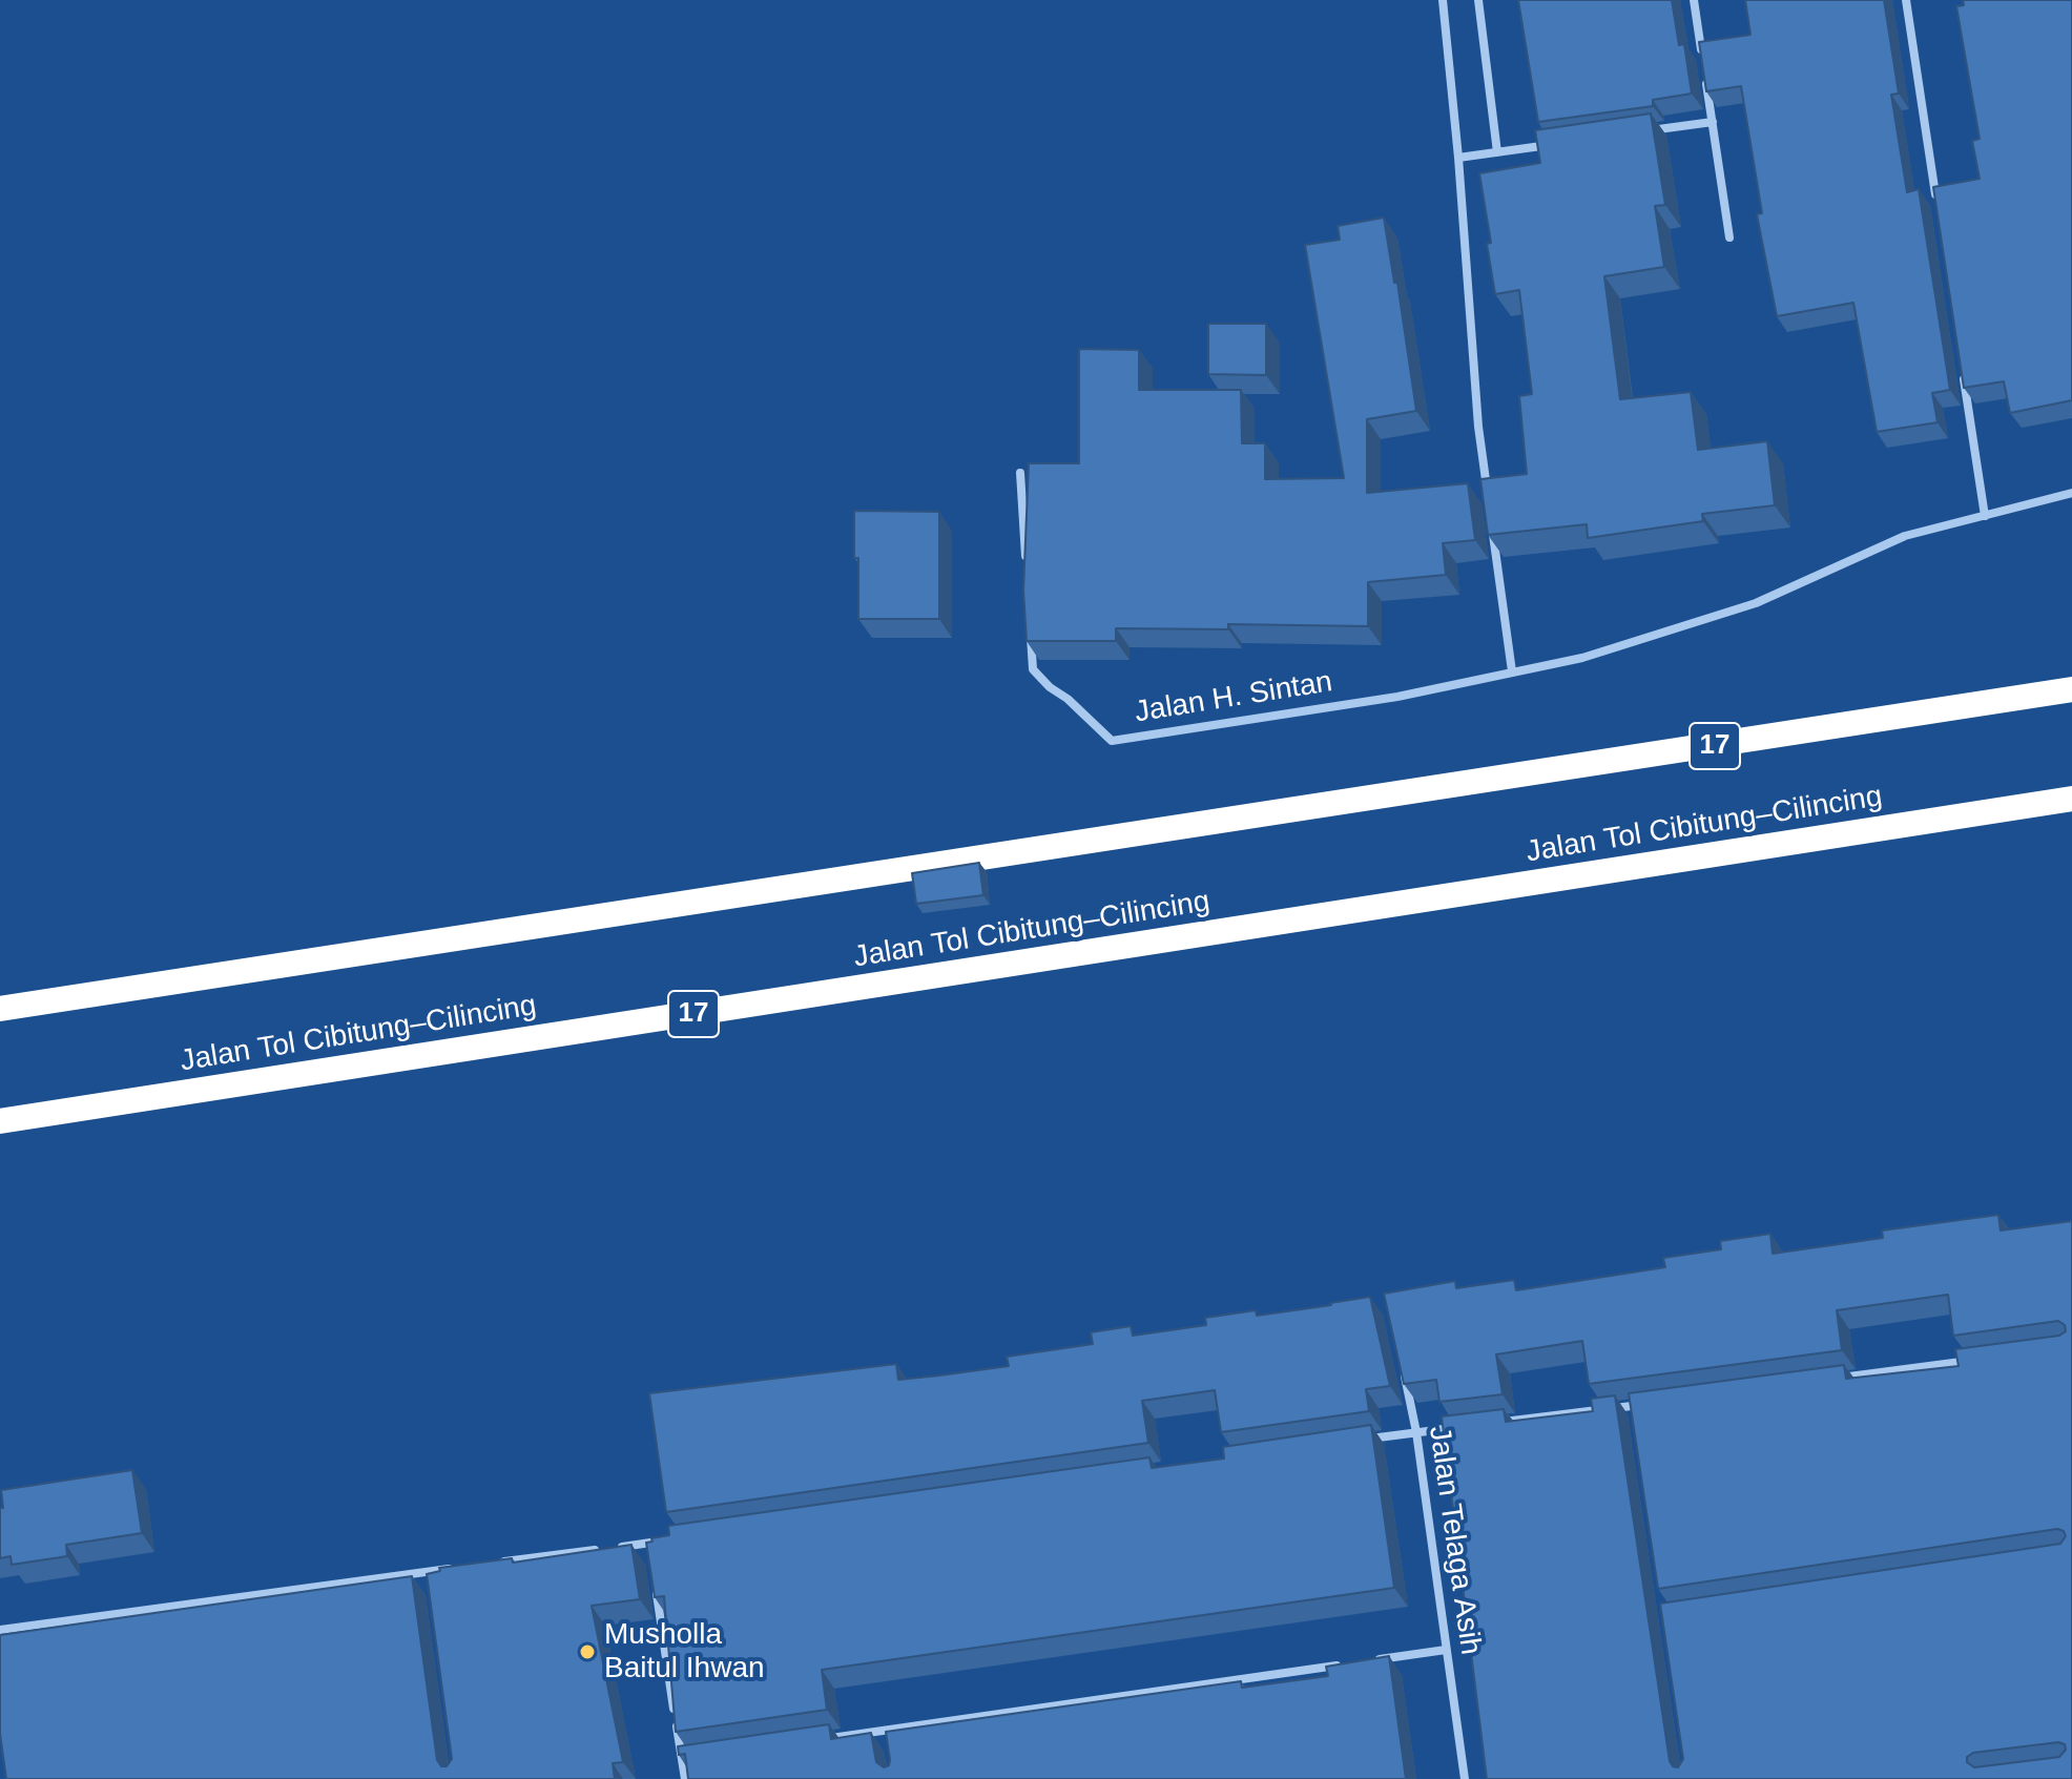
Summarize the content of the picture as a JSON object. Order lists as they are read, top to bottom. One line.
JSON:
{"streets":{"highway":["17","Jalan Tol Cibitung–Cilincing"],"street":["Jalan H. Sintan","Jalan Telaga Asih"]},"places":["Musholla Baitul Ihwan"]}
